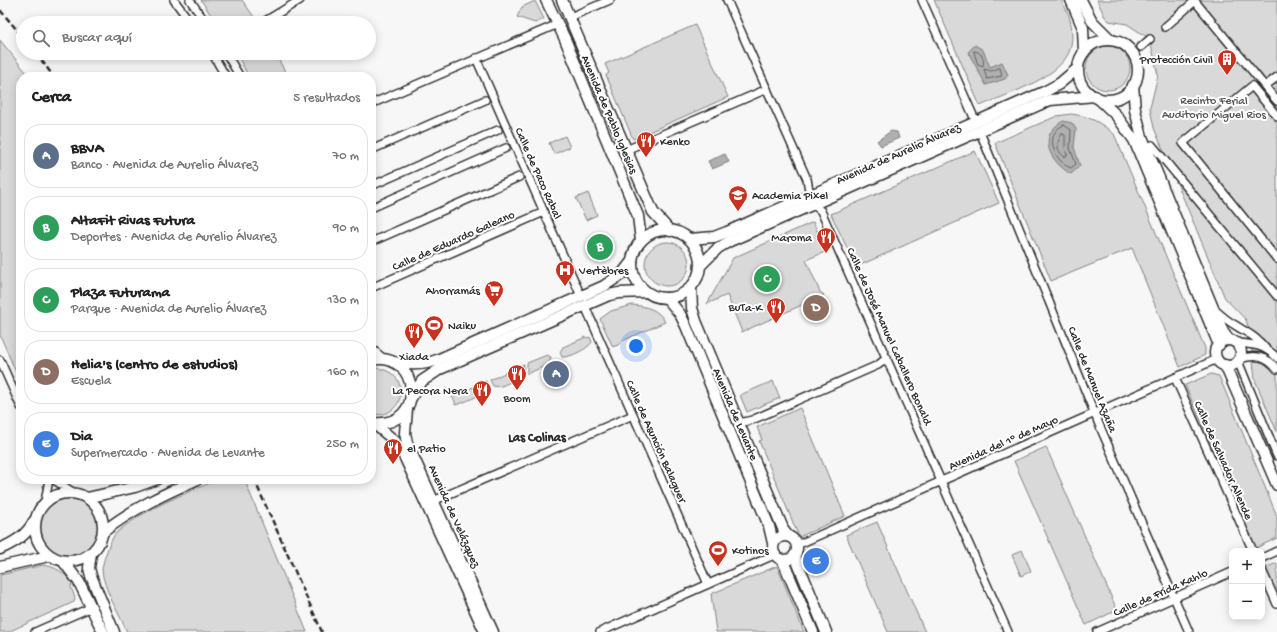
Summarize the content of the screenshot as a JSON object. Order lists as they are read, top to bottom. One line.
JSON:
{"streets":{"street":["Avenida de Pablo Iglesias","Avenida de Aurelio Álvarez","Calle de Paco Rabal","Calle de Eduardo Galeano","Calle de José Manuel Caballero Bonald","Calle de Manuel Azaña","Avenida de Levante","Calle de Asunción Balaguer","Avenida del 1º de Mayo","Calle de Salvador Allende","Avenida de Velázquez","Calle de Frida Kahlo"]},"crossings":[["Avenida de Pablo Iglesias","Avenida de Aurelio Álvarez"],["Avenida de Pablo Iglesias","Avenida de Levante"],["Avenida de Aurelio Álvarez","Calle de José Manuel Caballero Bonald"],["Avenida de Aurelio Álvarez","Calle de Manuel Azaña"],["Avenida de Aurelio Álvarez","Avenida de Levante"],["Calle de Paco Rabal","Calle de Eduardo Galeano"],["Calle de Paco Rabal","Calle de Asunción Balaguer"],["Calle de José Manuel Caballero Bonald","Avenida del 1º de Mayo"],["Calle de Manuel Azaña","Avenida del 1º de Mayo"],["Calle de Manuel Azaña","Calle de Frida Kahlo"],["Avenida de Levante","Avenida del 1º de Mayo"],["Avenida del 1º de Mayo","Calle de Salvador Allende"]],"districts":["Las Colinas"],"parks":["Recinto Ferial Auditorio Miguel Rios"],"places":{"building":["Protección Civil"],"restaurant":["Kenko","Maroma","BuTa-K","Xiada","Boom","La Pecora Nera","el Patio"],"school or university":["Academia Pixel"],"hospital":["Vertèbres"],"supermarket":["Ahorramás"],"sports":["Naiku","Kotinos"]},"page":{"search":"Buscar aquí","heading":["Cerca","5 resultados"],"list":[{"mark":"A","name":"BBVA","note":"Banco · Avenida de Aurelio Álvarez","value":"70 m"},{"mark":"B","name":"AltaFit Rivas Futura","note":"Deportes · Avenida de Aurelio Álvarez","value":"90 m"},{"mark":"C","name":"Plaza Futurama","note":"Parque · Avenida de Aurelio Álvarez","value":"130 m"},{"mark":"D","name":"Helia's (centro de estudios)","note":"Escuela","value":"160 m"},{"mark":"E","name":"Dia","note":"Supermercado · Avenida de Levante","value":"250 m"}],"pins":["B","C","D","A","E"],"map_buttons":["+","−"]}}
